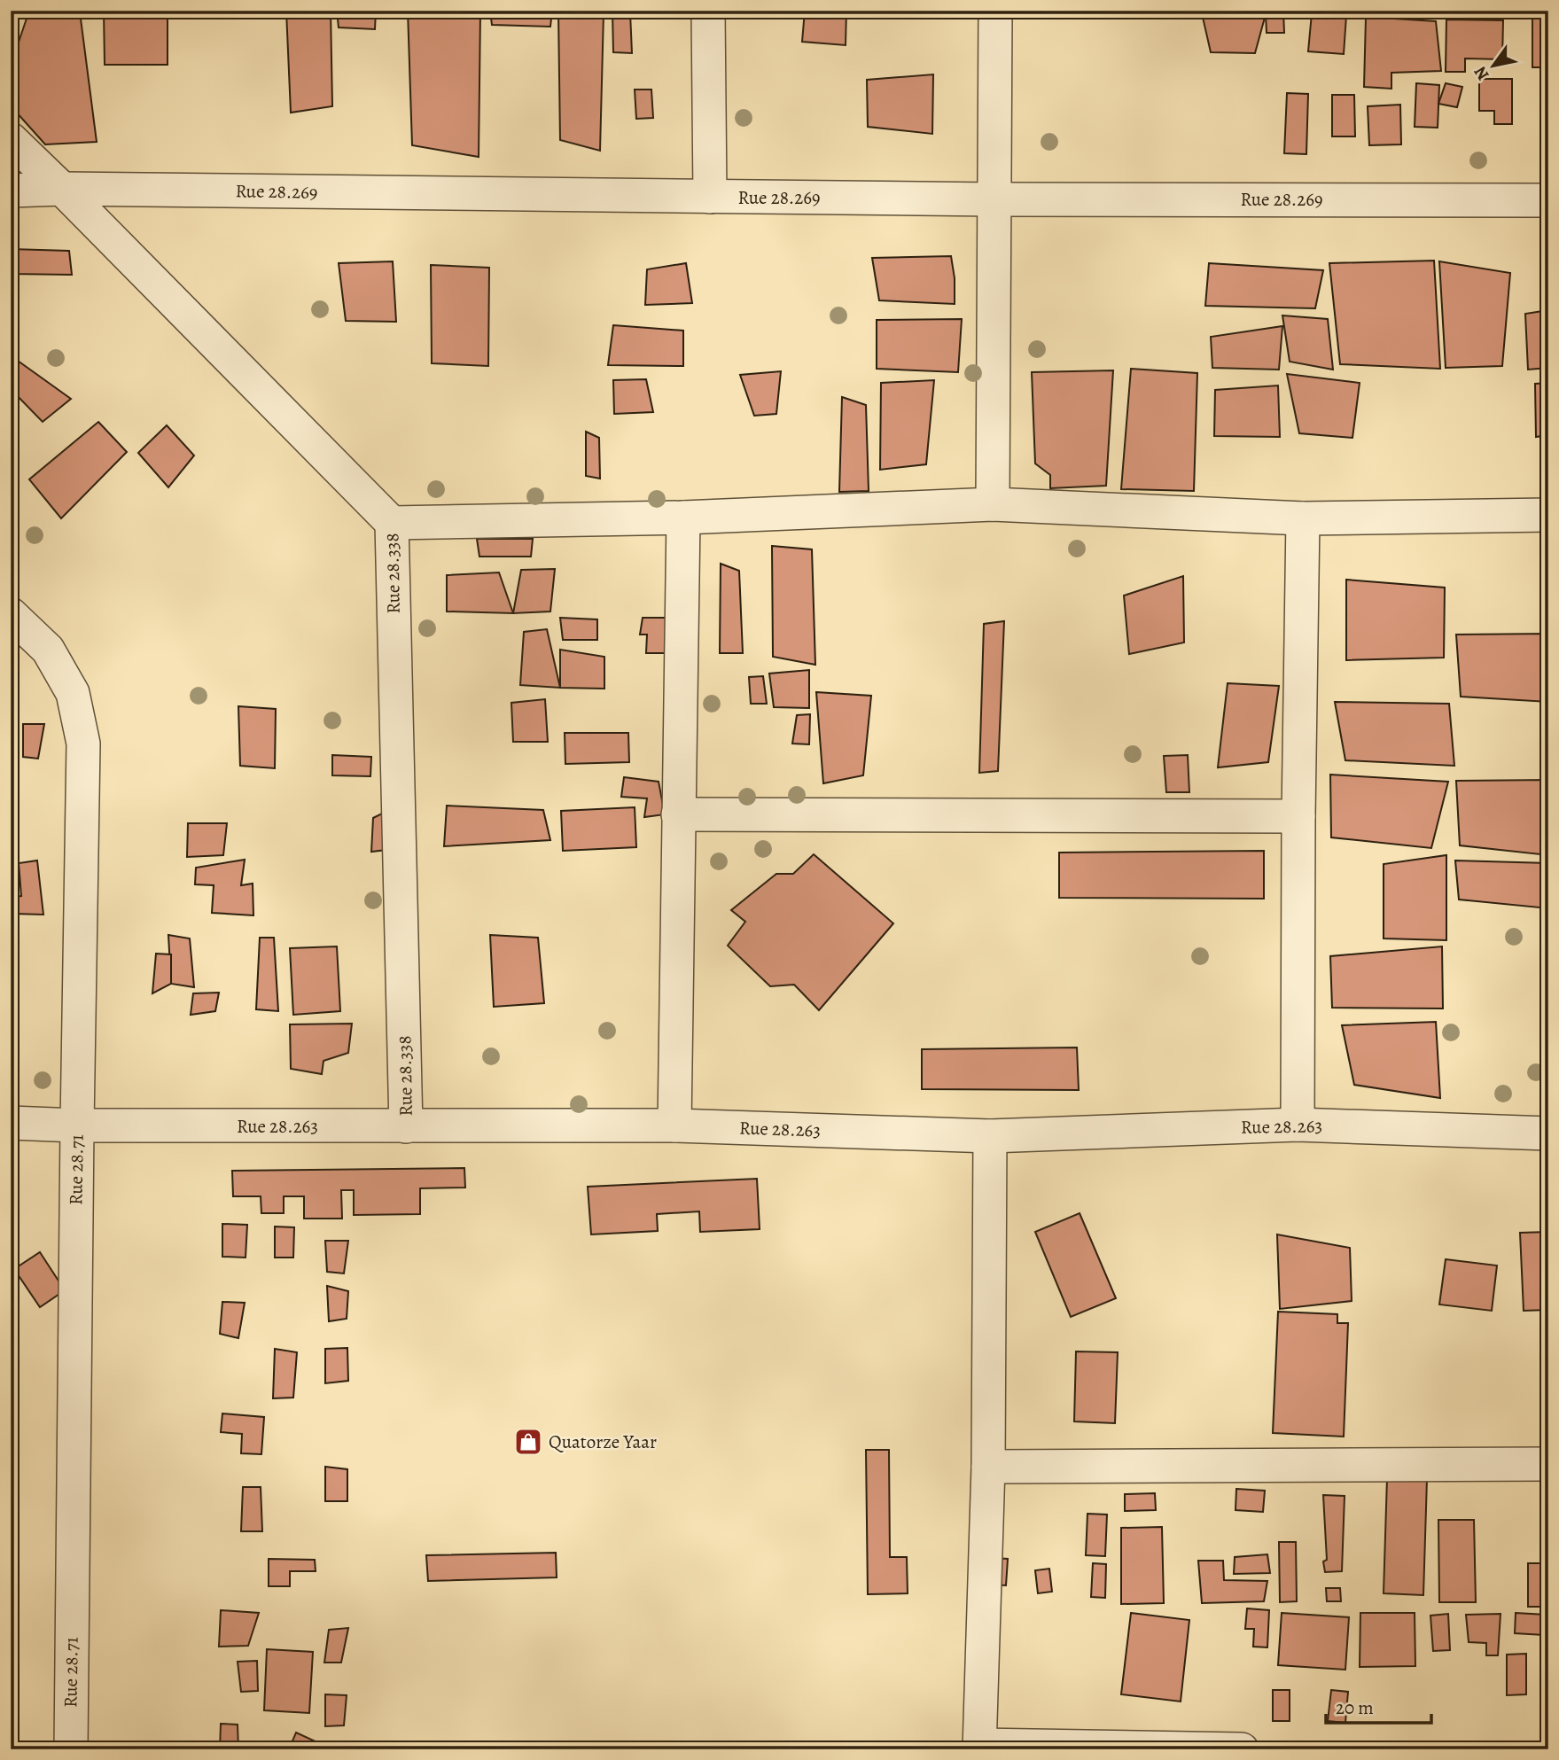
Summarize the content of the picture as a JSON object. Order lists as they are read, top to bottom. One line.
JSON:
{"streets":{"street":["Rue 28.269","Rue 28.338","Rue 28.263","Rue 28.71"]},"crossings":[["Rue 28.269","Rue 28.338"],["Rue 28.338","Rue 28.263"],["Rue 28.263","Rue 28.71"]],"places":{"shop":["Quatorze Yaar"]},"scale_bar":"20 m","north":"bottom left"}
